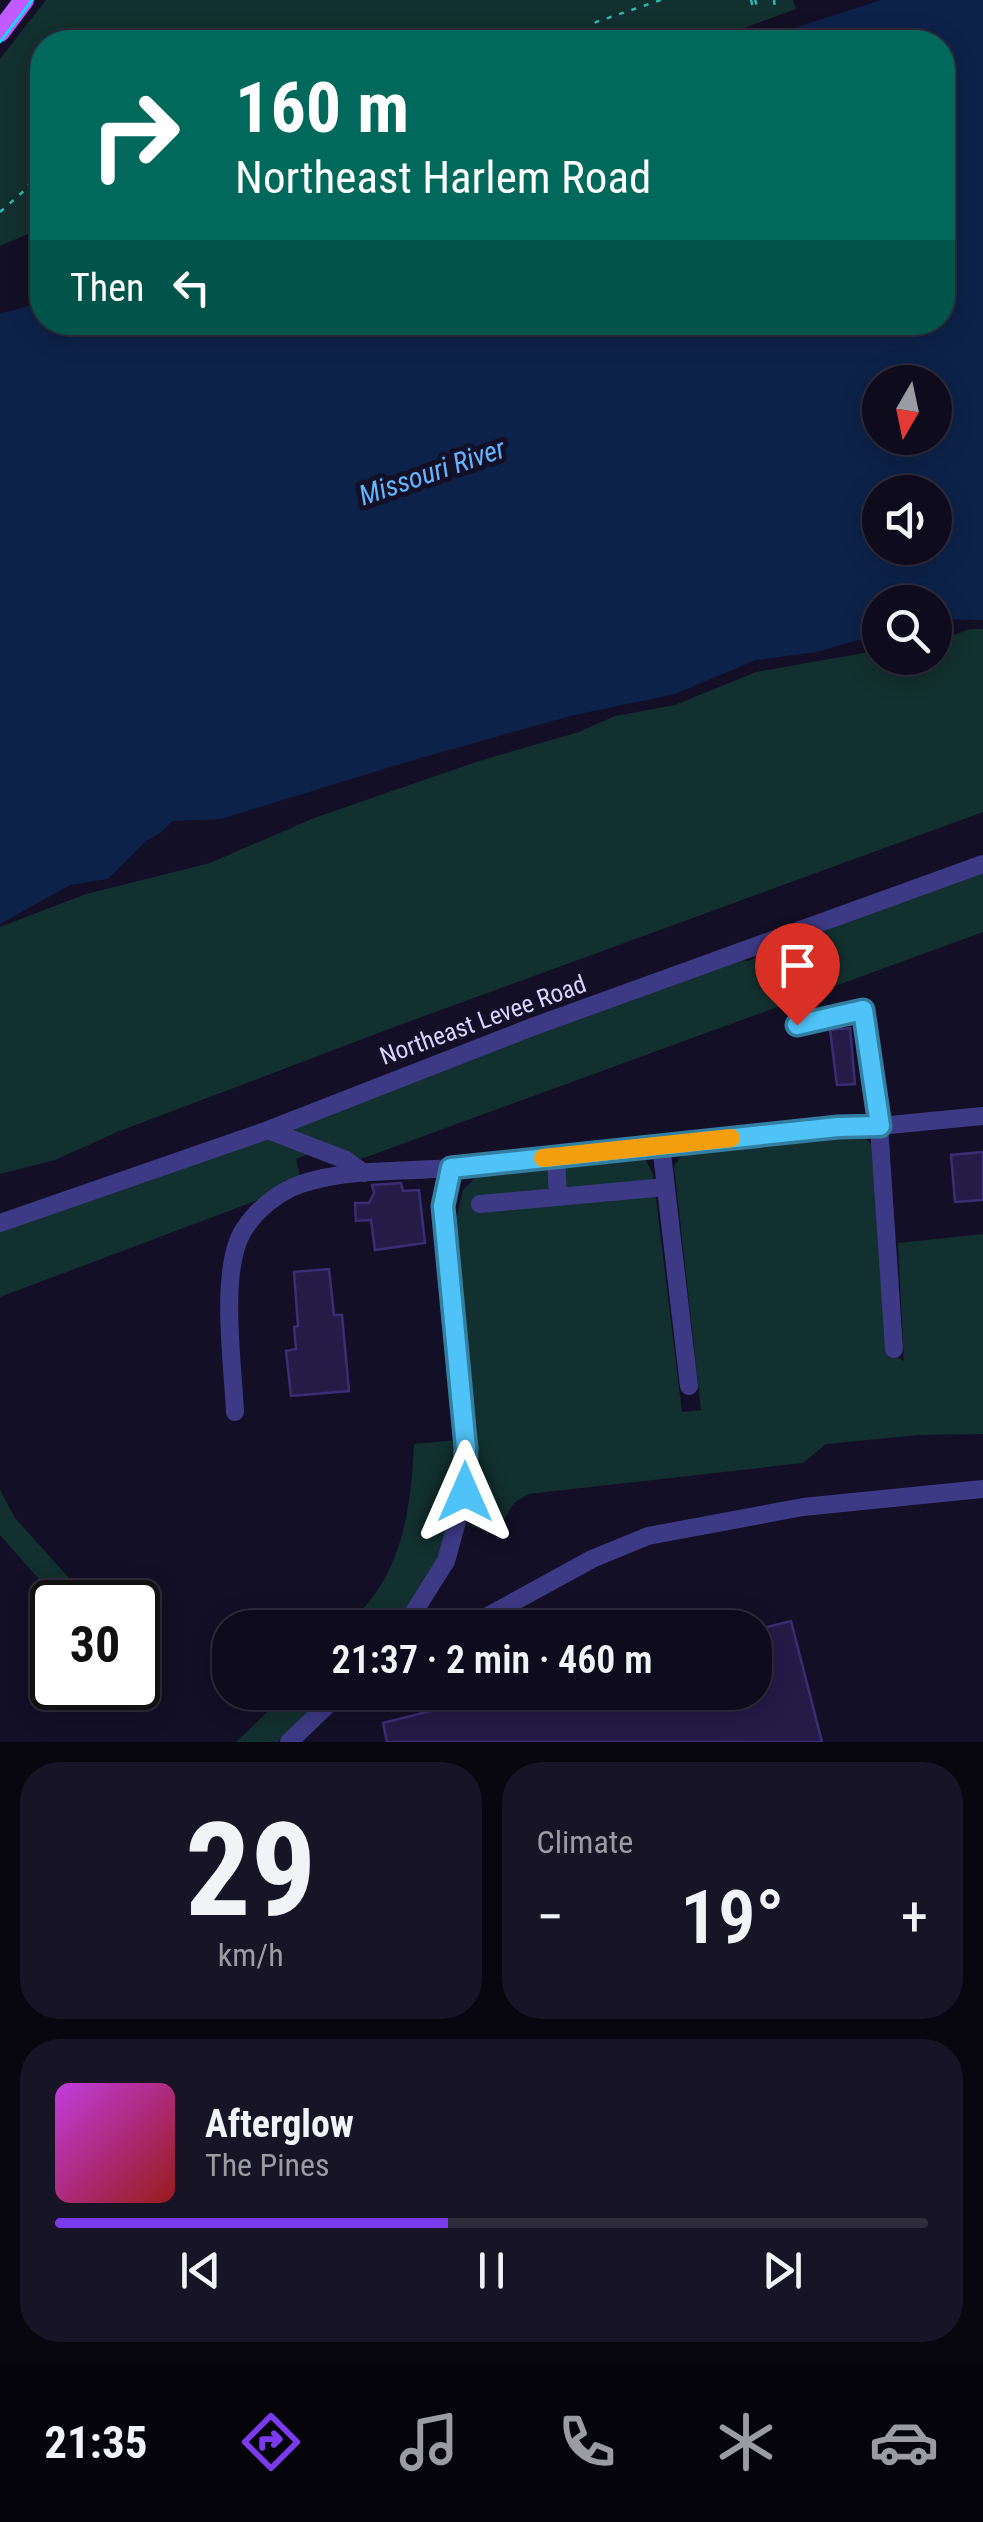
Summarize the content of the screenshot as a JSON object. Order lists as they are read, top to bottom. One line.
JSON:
{"streets":{"street":["Northeast Levee Road"]},"water":["Missouri River"],"north":"bottom","page":{"turn":["160 m","Northeast Harlem Road"],"then":"Then","limit":"30","trip":"21:37 · 2 min · 460 m","tile":[["29","km/h"],"Climate"],"heat":["−","19°","+"],"song":["Afterglow","The Pines"],"tabs":"21:35"}}
